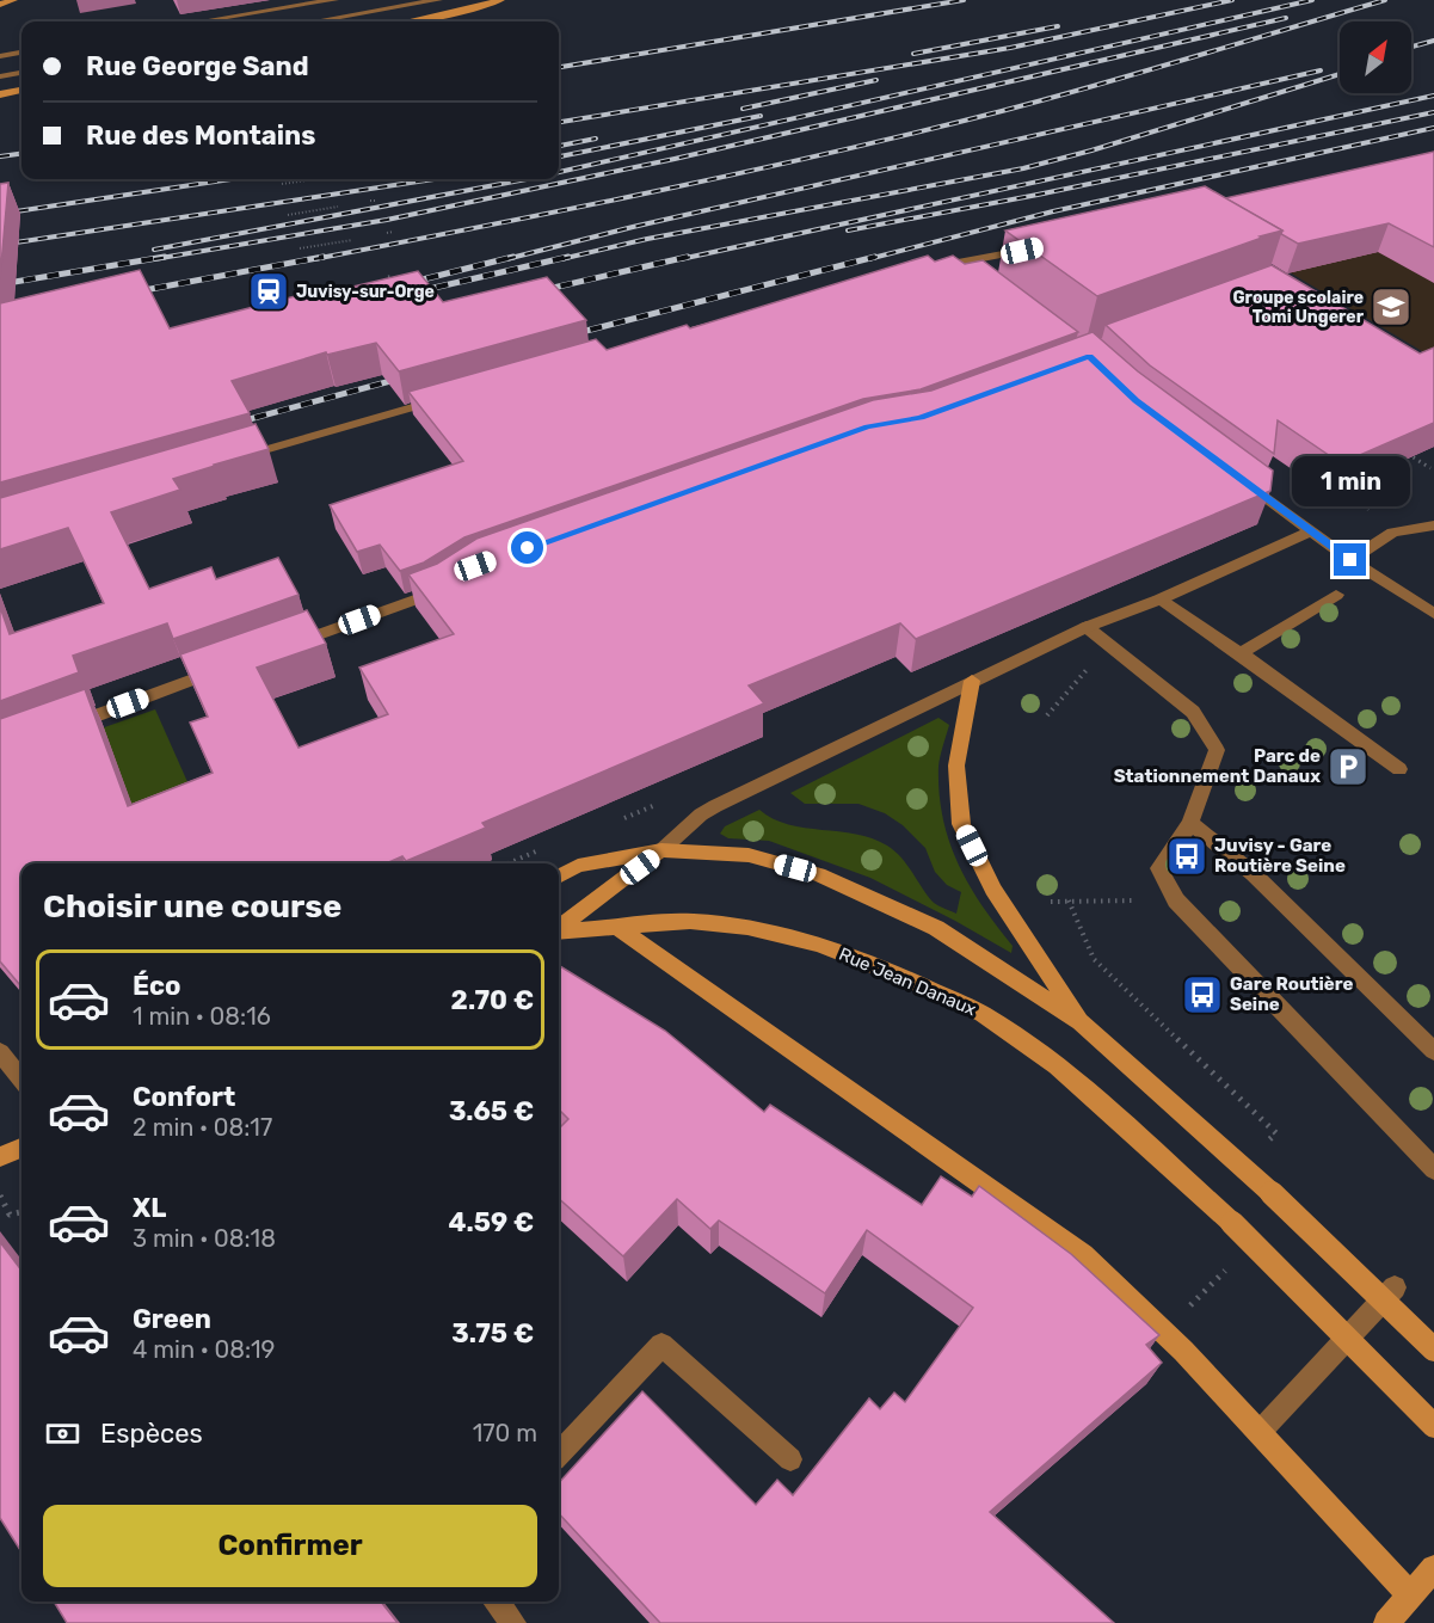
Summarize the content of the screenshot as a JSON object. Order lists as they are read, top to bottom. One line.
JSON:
{"streets":{"main road":["Rue Jean Danaux"]},"places":{"station":["Juvisy-sur-Orge"],"school or university":["Groupe scolaire Tomi Ungerer"],"parking":["Parc de Stationnement Danaux"],"bus stop":["Juvisy - Gare Routière Seine","Gare Routière Seine"]},"north":"top right","page":{"banner":["Rue George Sand","Rue des Montains"],"bubble":"1 min","heading":"Choisir une course","list":[{"name":"Éco","note":"1 min · 08:16","value":"2.70 €"},{"name":"Confort","note":"2 min · 08:17","value":"3.65 €"},{"name":"XL","note":"3 min · 08:18","value":"4.59 €"},{"name":"Green","note":"4 min · 08:19","value":"3.75 €"}],"pay":["Espèces","170 m"],"buttons":"Confirmer"}}
